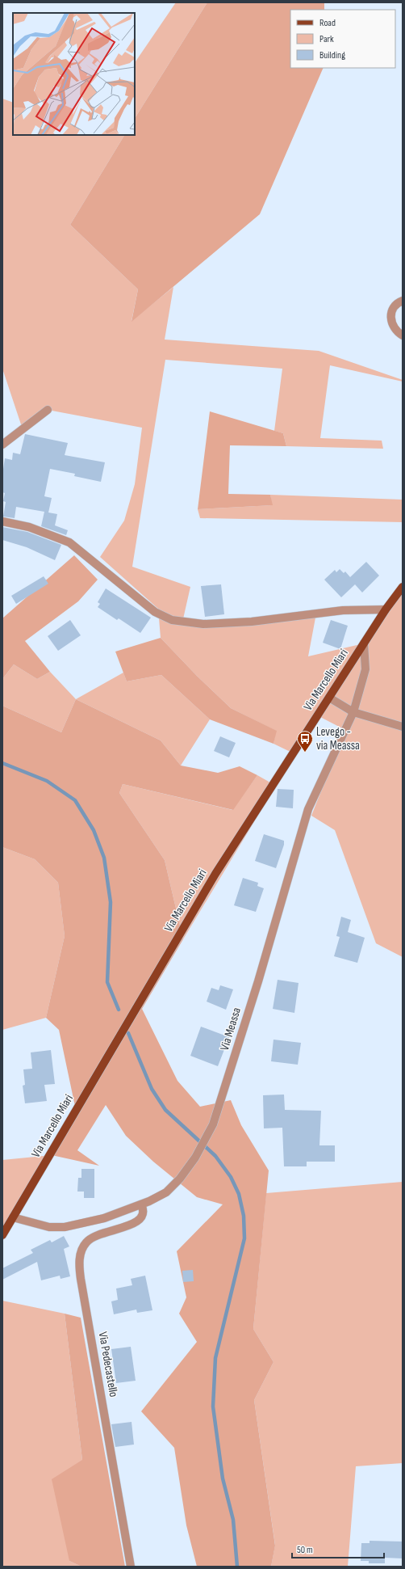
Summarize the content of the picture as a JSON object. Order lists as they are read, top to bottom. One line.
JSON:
{"streets":{"main road":["Via Marcello Miari"],"street":["Via Meassa","Via Pedecastello"]},"crossings":[["Via Marcello Miari","Via Meassa"],["Via Meassa","Via Pedecastello"]],"places":{"bus stop":["Levego - via Meassa"]},"legend":["Road","Park","Building"],"scale_bar":"50 m"}
